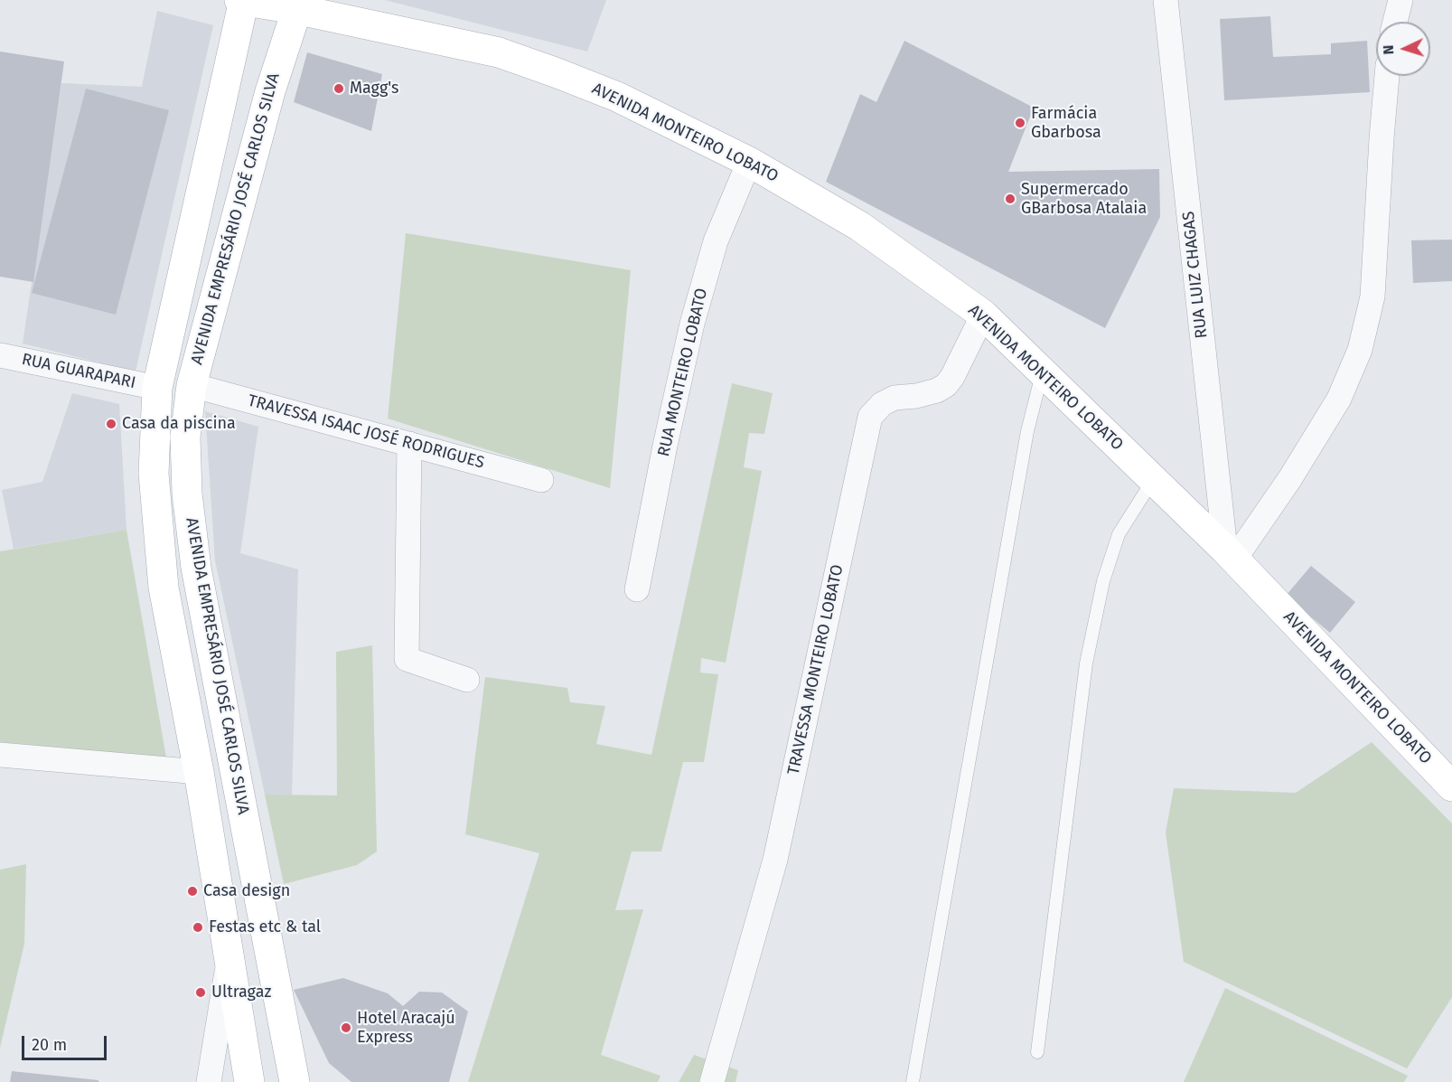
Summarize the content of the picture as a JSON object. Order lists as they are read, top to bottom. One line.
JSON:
{"streets":{"main road":["AVENIDA MONTEIRO LOBATO","AVENIDA EMPRESÁRIO JOSÉ CARLOS SILVA"],"street":["RUA LUIZ CHAGAS","RUA GUARAPARI","RUA MONTEIRO LOBATO","TRAVESSA ISAAC JOSÉ RODRIGUES","TRAVESSA MONTEIRO LOBATO"]},"crossings":[["AVENIDA MONTEIRO LOBATO","AVENIDA EMPRESÁRIO JOSÉ CARLOS SILVA"],["AVENIDA MONTEIRO LOBATO","RUA LUIZ CHAGAS"],["AVENIDA MONTEIRO LOBATO","RUA MONTEIRO LOBATO"],["AVENIDA MONTEIRO LOBATO","TRAVESSA MONTEIRO LOBATO"],["AVENIDA EMPRESÁRIO JOSÉ CARLOS SILVA","RUA GUARAPARI"],["AVENIDA EMPRESÁRIO JOSÉ CARLOS SILVA","TRAVESSA ISAAC JOSÉ RODRIGUES"]],"places":["Magg's","Farmácia Gbarbosa","Supermercado GBarbosa Atalaia","Casa da piscina","Casa design","Festas etc & tal","Ultragaz","Hotel Aracajú Express"],"scale_bar":"20 m","north":"left"}
